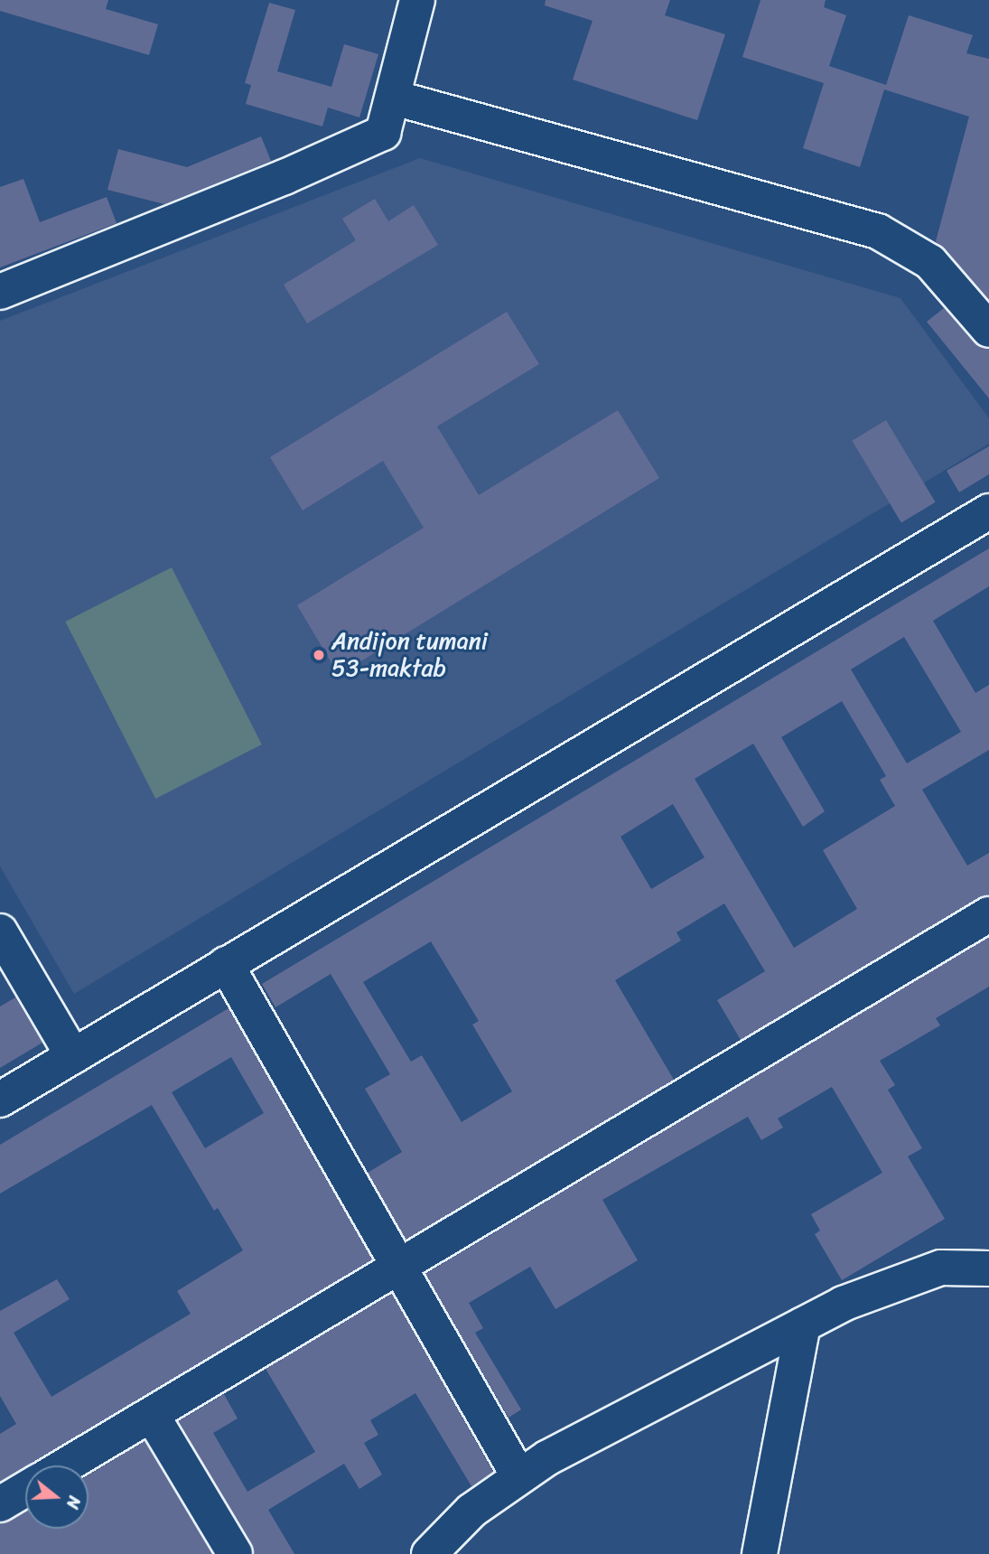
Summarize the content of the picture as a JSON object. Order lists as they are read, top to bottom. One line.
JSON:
{"places":["Andijon tumani 53-maktab"],"north":"right"}
